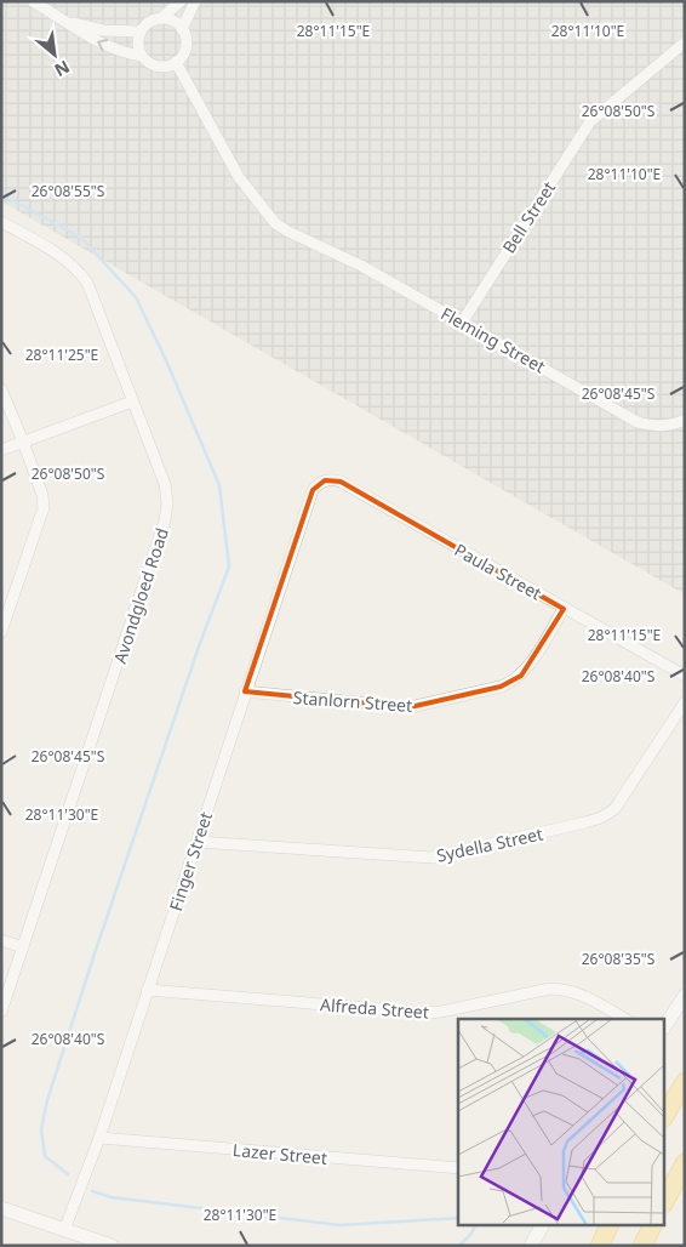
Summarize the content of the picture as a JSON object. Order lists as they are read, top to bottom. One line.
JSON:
{"streets":{"street":["Bell Street","Fleming Street","Paula Street","Avondgloed Road","Stanlorn Street","Sydella Street","Finger Street","Alfreda Street","Lazer Street"]},"crossings":[["Bell Street","Fleming Street"],["Paula Street","Stanlorn Street"],["Paula Street","Finger Street"],["Stanlorn Street","Finger Street"],["Sydella Street","Finger Street"],["Finger Street","Alfreda Street"],["Finger Street","Lazer Street"]],"north":"bottom right","coordinates":["28°11'15\"E","28°11'10\"E","26°08'50\"S","26°08'55\"S","28°11'25\"E","26°08'45\"S","26°08'40\"S","28°11'30\"E","26°08'35\"S"]}
